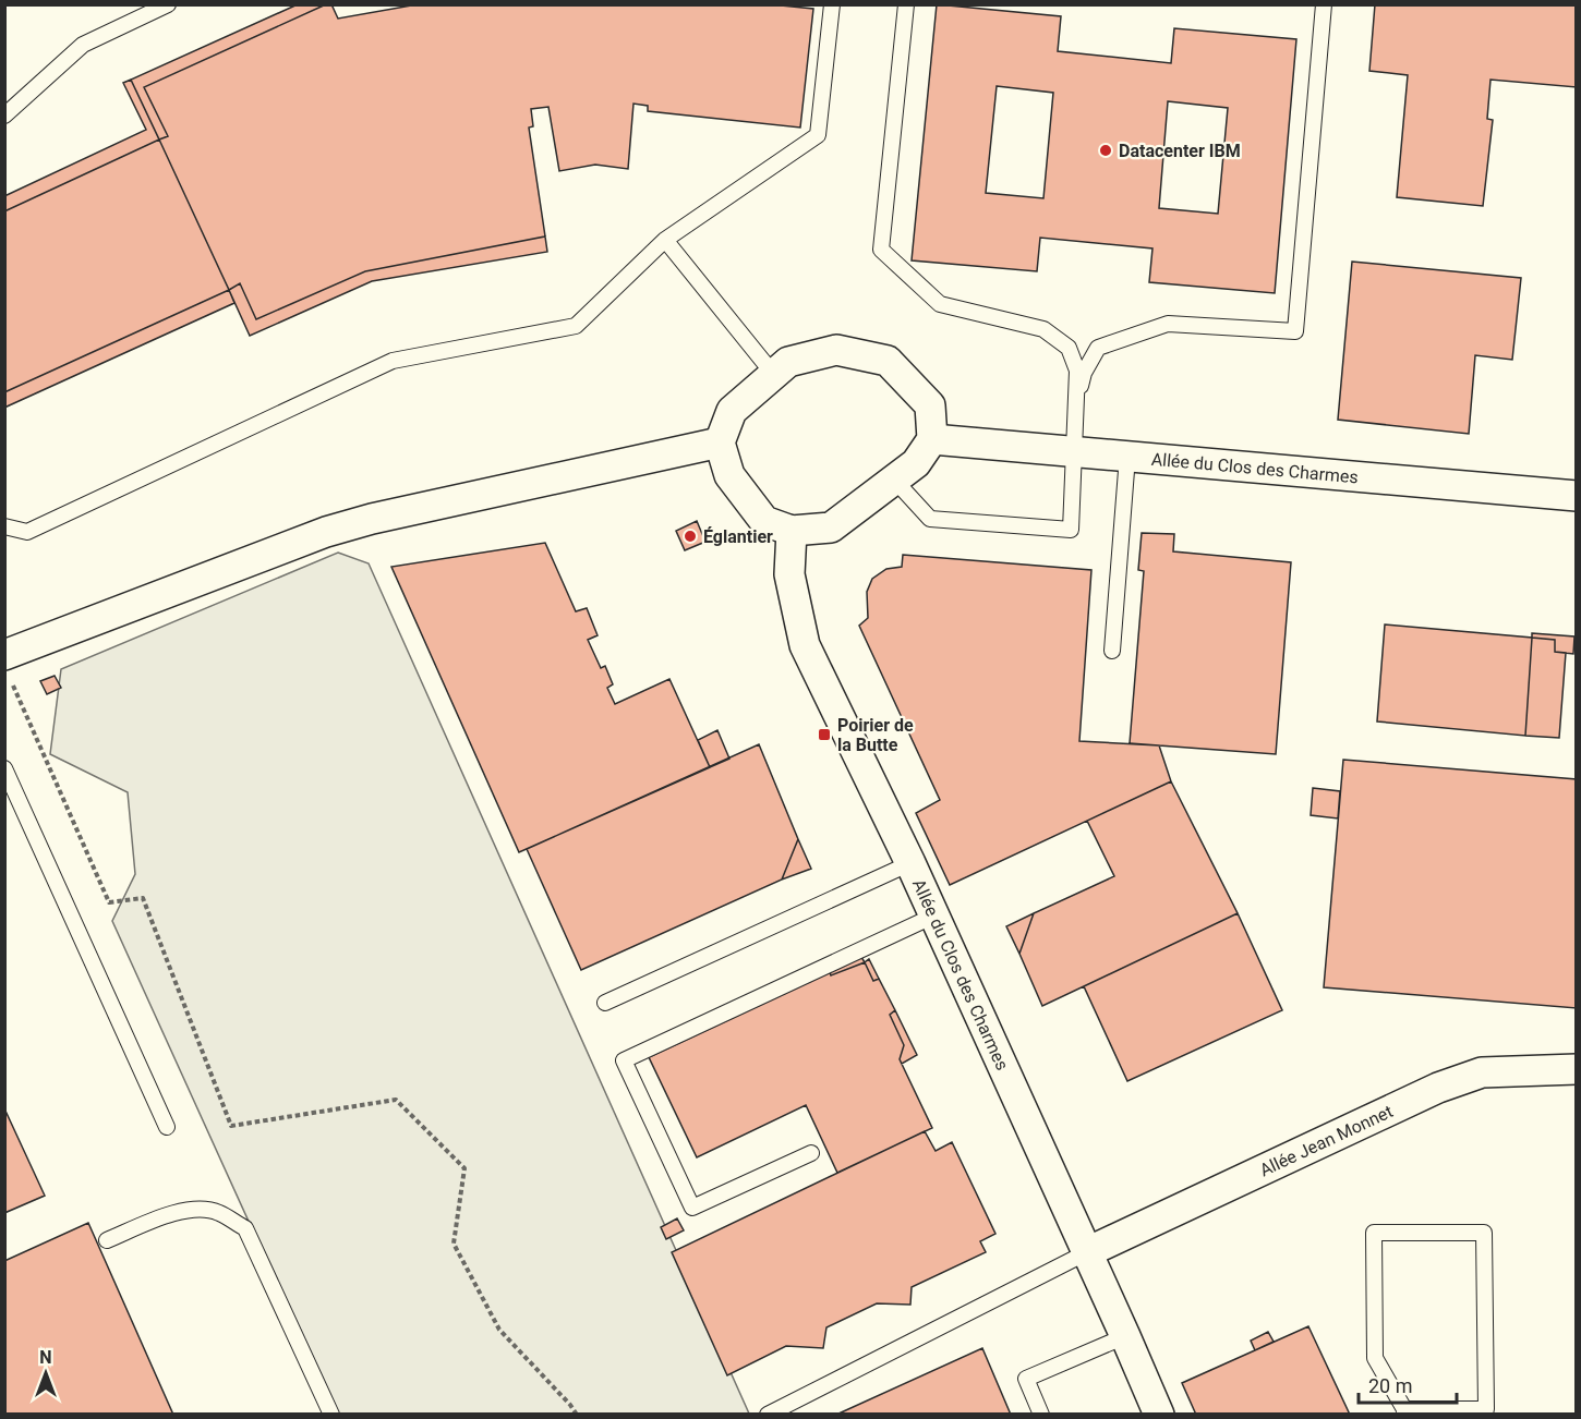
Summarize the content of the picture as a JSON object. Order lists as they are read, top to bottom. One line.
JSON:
{"streets":{"street":["Allée du Clos des Charmes","Allée Jean Monnet"]},"crossings":[["Allée du Clos des Charmes","Allée Jean Monnet"]],"places":{"other":["Datacenter IBM","Églantier"],"transit":["Poirier de la Butte"]},"scale_bar":"20 m","north":"top"}
